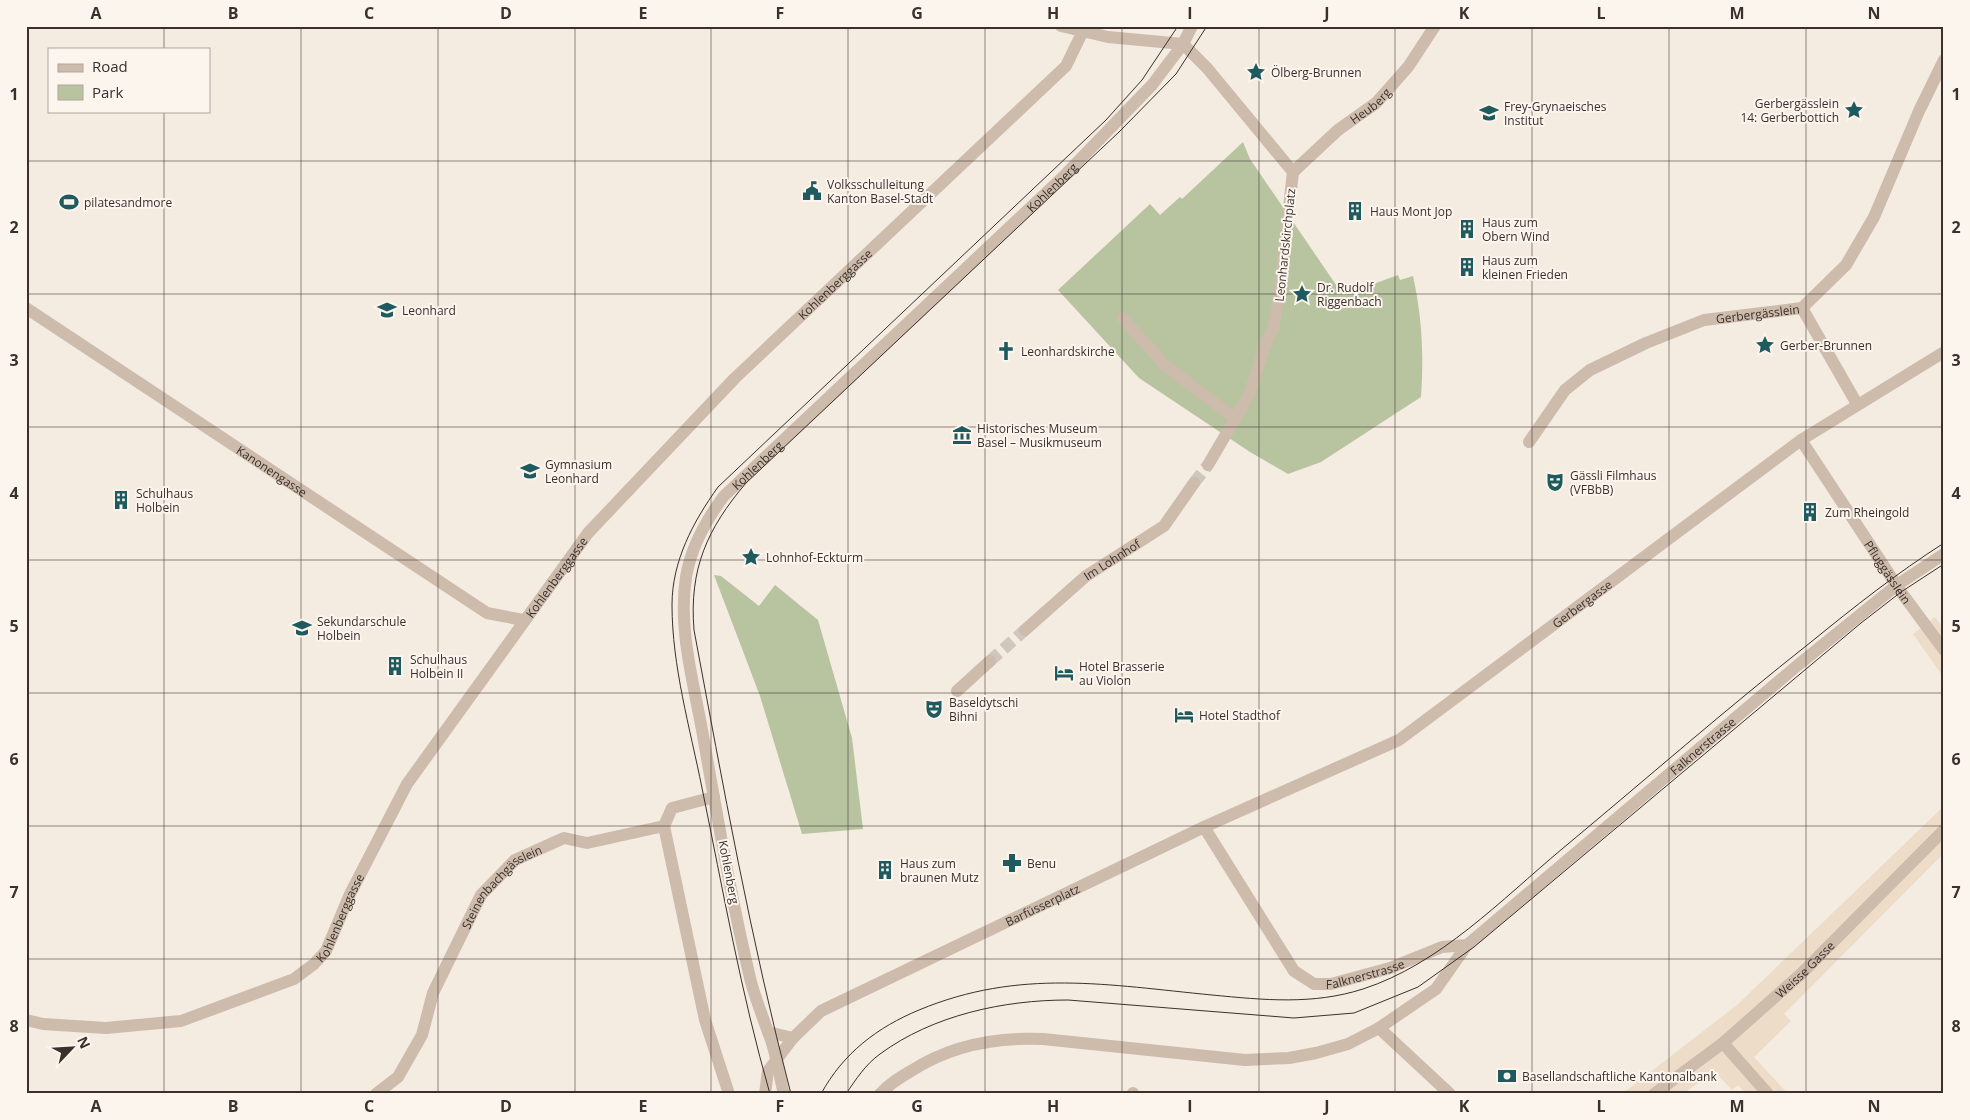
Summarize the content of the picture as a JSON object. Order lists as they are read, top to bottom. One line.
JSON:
{"streets":{"street":["Heuberg","Kohlenberg","Leonhardskirchplatz","Kohlenberggasse","Gerbergässlein","Kanonengasse","Im Lohnhof","Pfluggässlein","Gerbergasse","Falknerstrasse","Steinenbachgässlein","Barfüsserplatz","Weisse Gasse"]},"crossings":[["Heuberg","Leonhardskirchplatz"],["Kohlenberg","Leonhardskirchplatz"],["Kohlenberg","Barfüsserplatz"],["Kohlenberggasse","Kanonengasse"],["Pfluggässlein","Gerbergasse"],["Pfluggässlein","Falknerstrasse"],["Gerbergasse","Falknerstrasse"],["Gerbergasse","Barfüsserplatz"],["Falknerstrasse","Barfüsserplatz"]],"places":{"place":["Ölberg-Brunnen","Gerbergässlein 14: Gerberbottich","Dr. Rudolf Riggenbach","Gerber-Brunnen","Lohnhof-Eckturm"],"school or university":["Frey-Grynaeisches Institut","Leonhard","Gymnasium Leonhard","Sekundarschule Holbein"],"public building":["Volksschulleitung Kanton Basel-Stadt"],"sports":["pilatesandmore"],"building":["Haus Mont Jop","Haus zum Obern Wind","Haus zum kleinen Frieden","Schulhaus Holbein","Zum Rheingold","Schulhaus Holbein II","Haus zum braunen Mutz"],"church":["Leonhardskirche"],"museum":["Historisches Museum Basel – Musikmuseum"],"theatre":["Gässli Filmhaus (VFBbB)","Baseldytschi Bihni"],"hotel":["Hotel Brasserie au Violon","Hotel Stadthof"],"pharmacy":["Benu"],"bank":["Basellandschaftliche Kantonalbank"]},"legend":["Road","Park"],"north":"top right","grid":{"columns":["A","B","C","D","E","F","G","H","I","J","K","L","M","N"],"rows":["1","2","3","4","5","6","7","8"]}}
